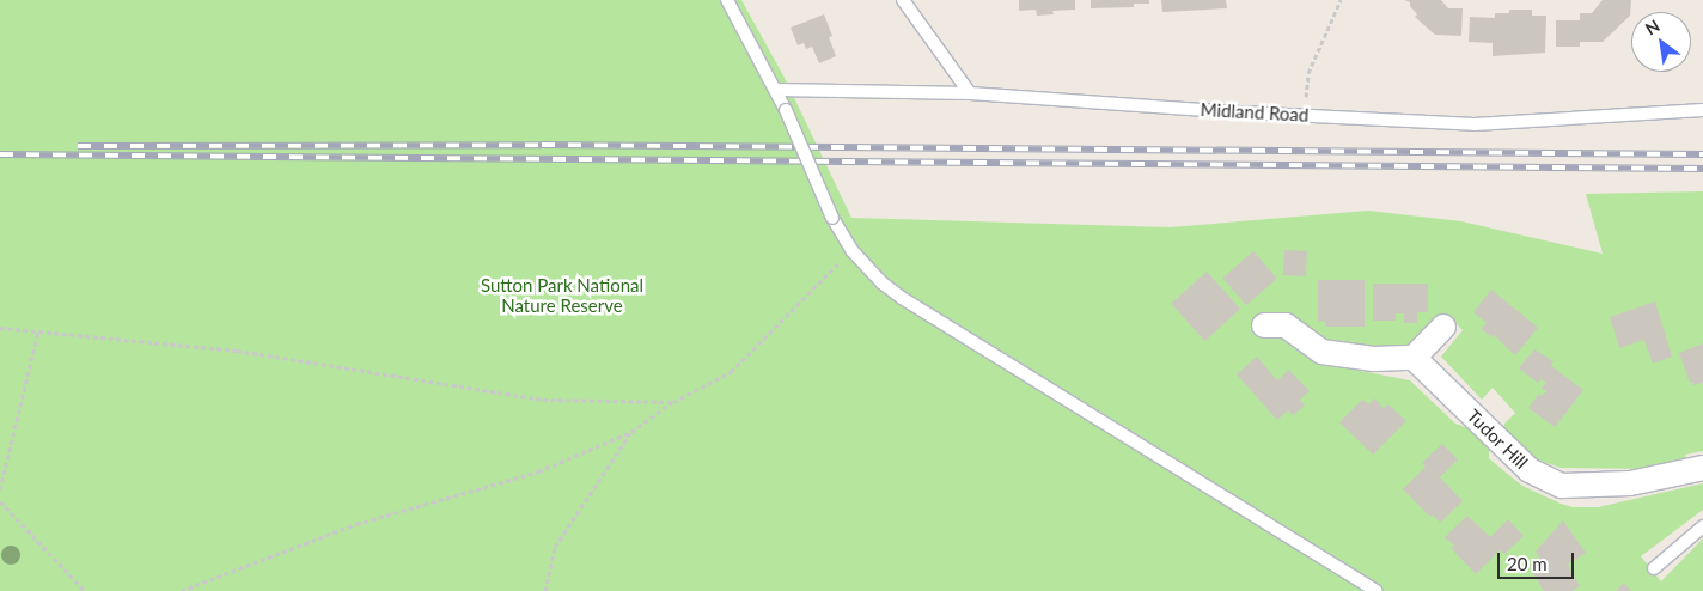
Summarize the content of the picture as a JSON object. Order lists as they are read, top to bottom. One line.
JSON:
{"streets":{"street":["Tudor Hill"],"lane":["Midland Road"]},"parks":["Sutton Park National Nature Reserve"],"scale_bar":"20 m","north":"top left"}
